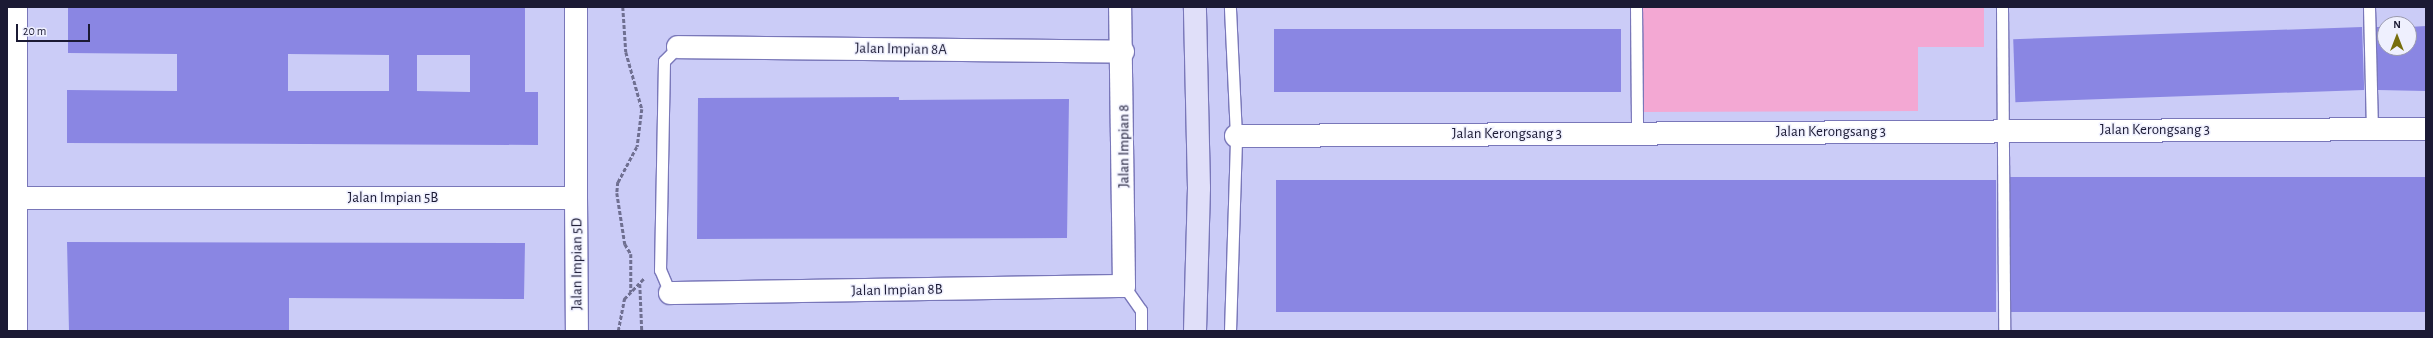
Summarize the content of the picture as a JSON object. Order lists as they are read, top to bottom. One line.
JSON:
{"streets":{"street":["Jalan Impian 8A","Jalan Kerongsang 3","Jalan Impian 8","Jalan Impian 5B","Jalan Impian 5D","Jalan Impian 8B"]},"crossings":[["Jalan Impian 8A","Jalan Impian 8"],["Jalan Impian 8","Jalan Impian 8B"],["Jalan Impian 5B","Jalan Impian 5D"]],"scale_bar":"20 m","north":"top"}
